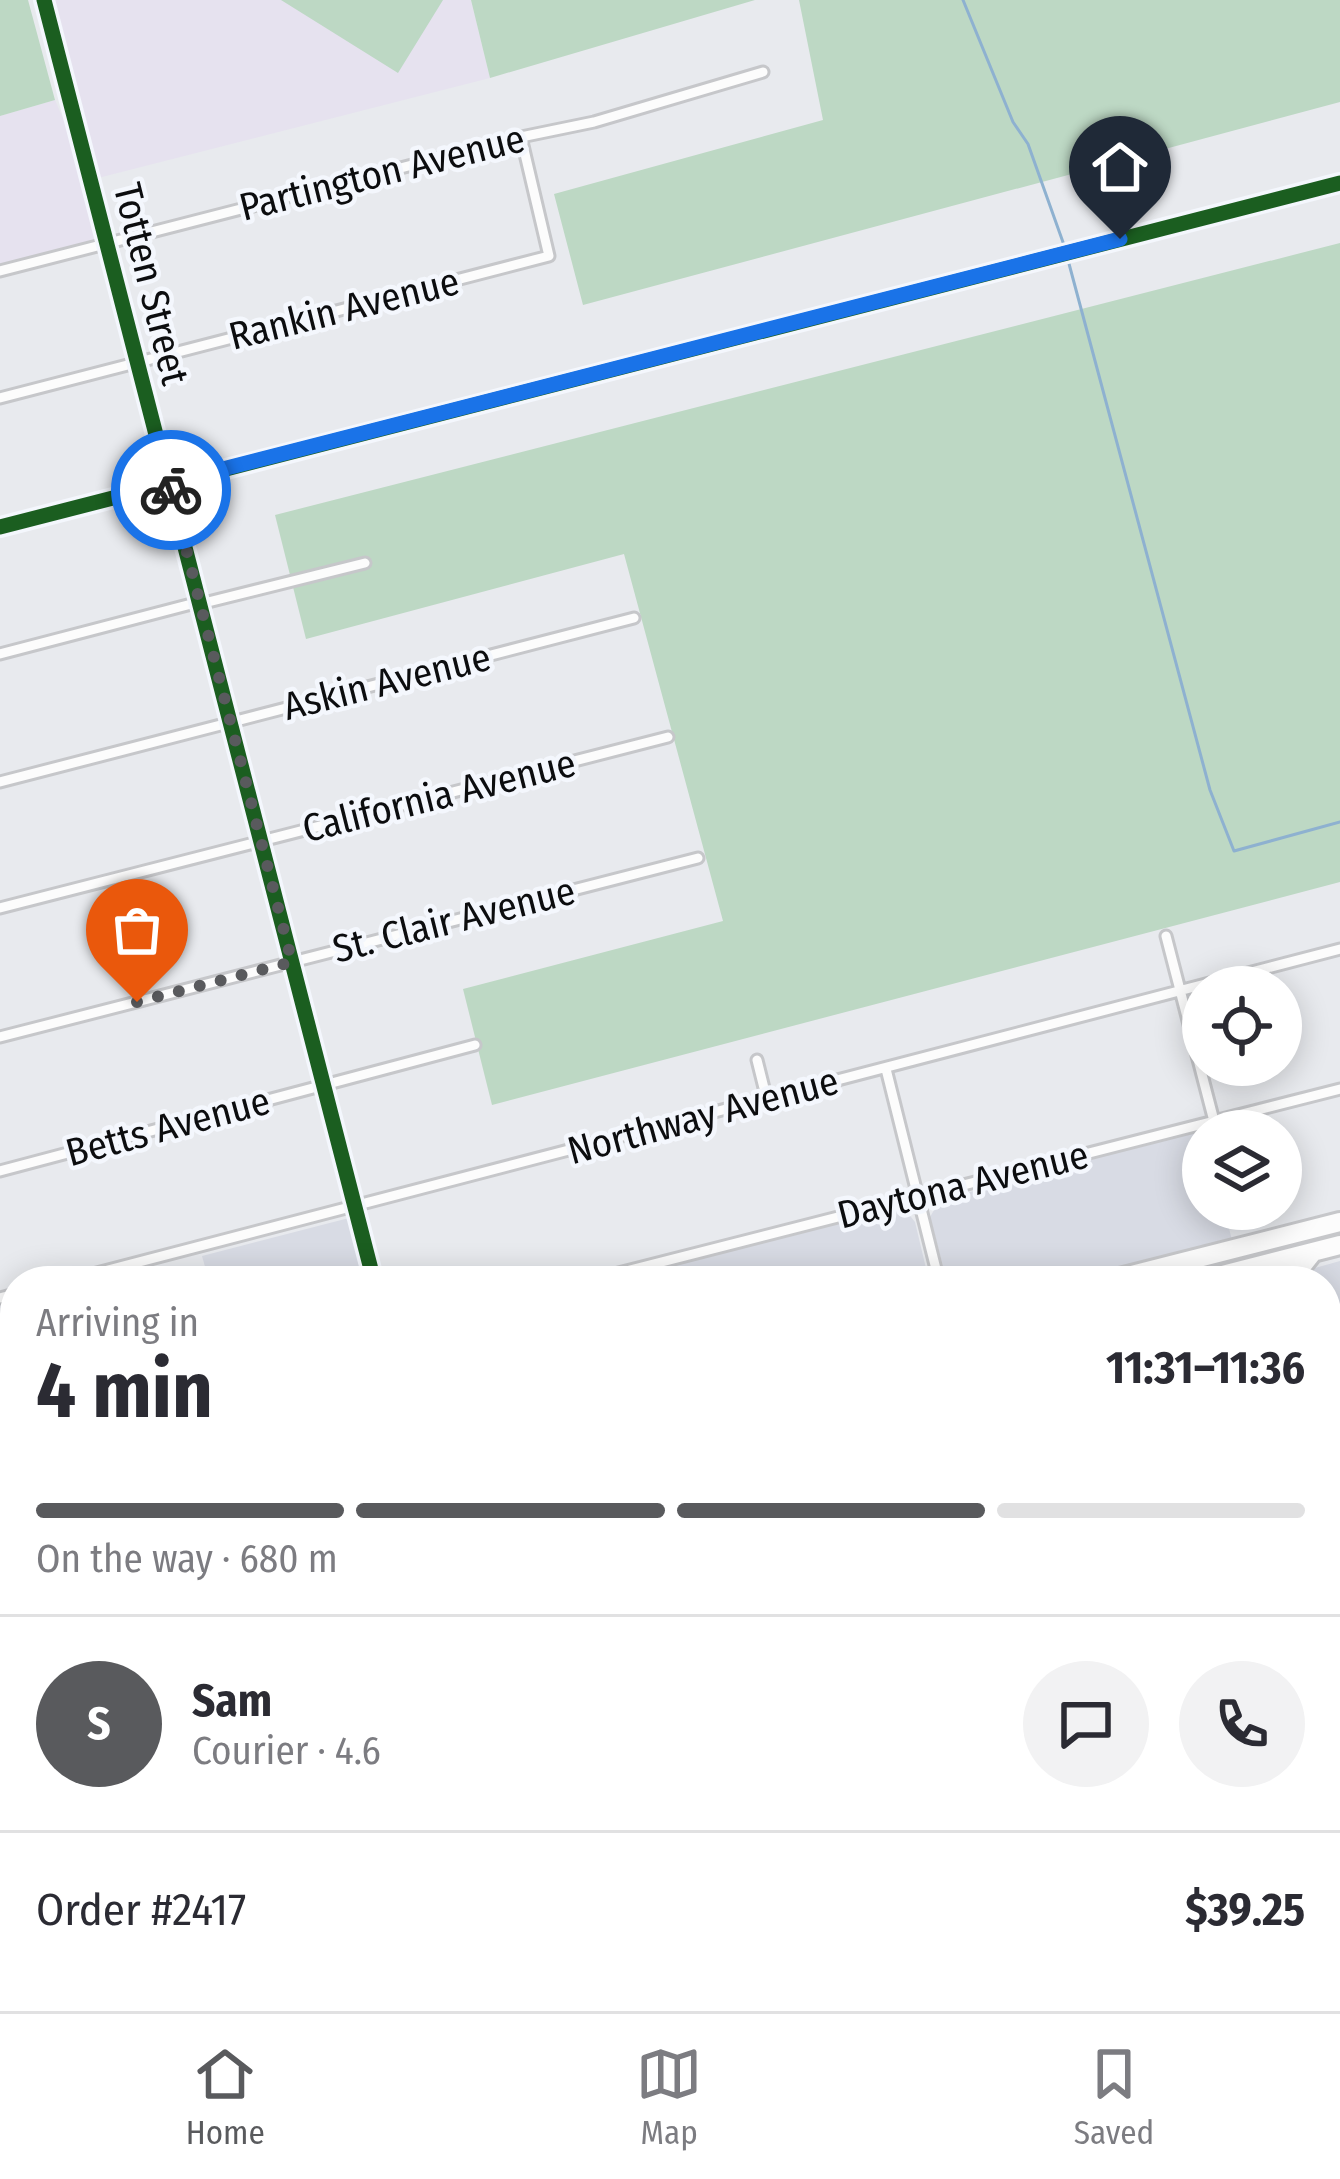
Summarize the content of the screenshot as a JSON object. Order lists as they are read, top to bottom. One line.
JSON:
{"streets":{"street":["Partington Avenue","Totten Street","Rankin Avenue","Askin Avenue","California Avenue","St. Clair Avenue","Northway Avenue","Betts Avenue","Daytona Avenue"]},"crossings":[["Partington Avenue","Totten Street"],["Partington Avenue","Rankin Avenue"],["Totten Street","Rankin Avenue"],["Totten Street","Askin Avenue"],["Totten Street","California Avenue"],["Totten Street","St. Clair Avenue"],["Totten Street","Northway Avenue"],["Totten Street","Betts Avenue"]],"page":{"heading":["4 min","Arriving in","11:31–11:36"],"panel":["Sam","Courier · 4.6","Order #2417","$39.25"],"bar":"On the way · 680 m","round":"S","tabs":["Home","Map","Saved"]}}
